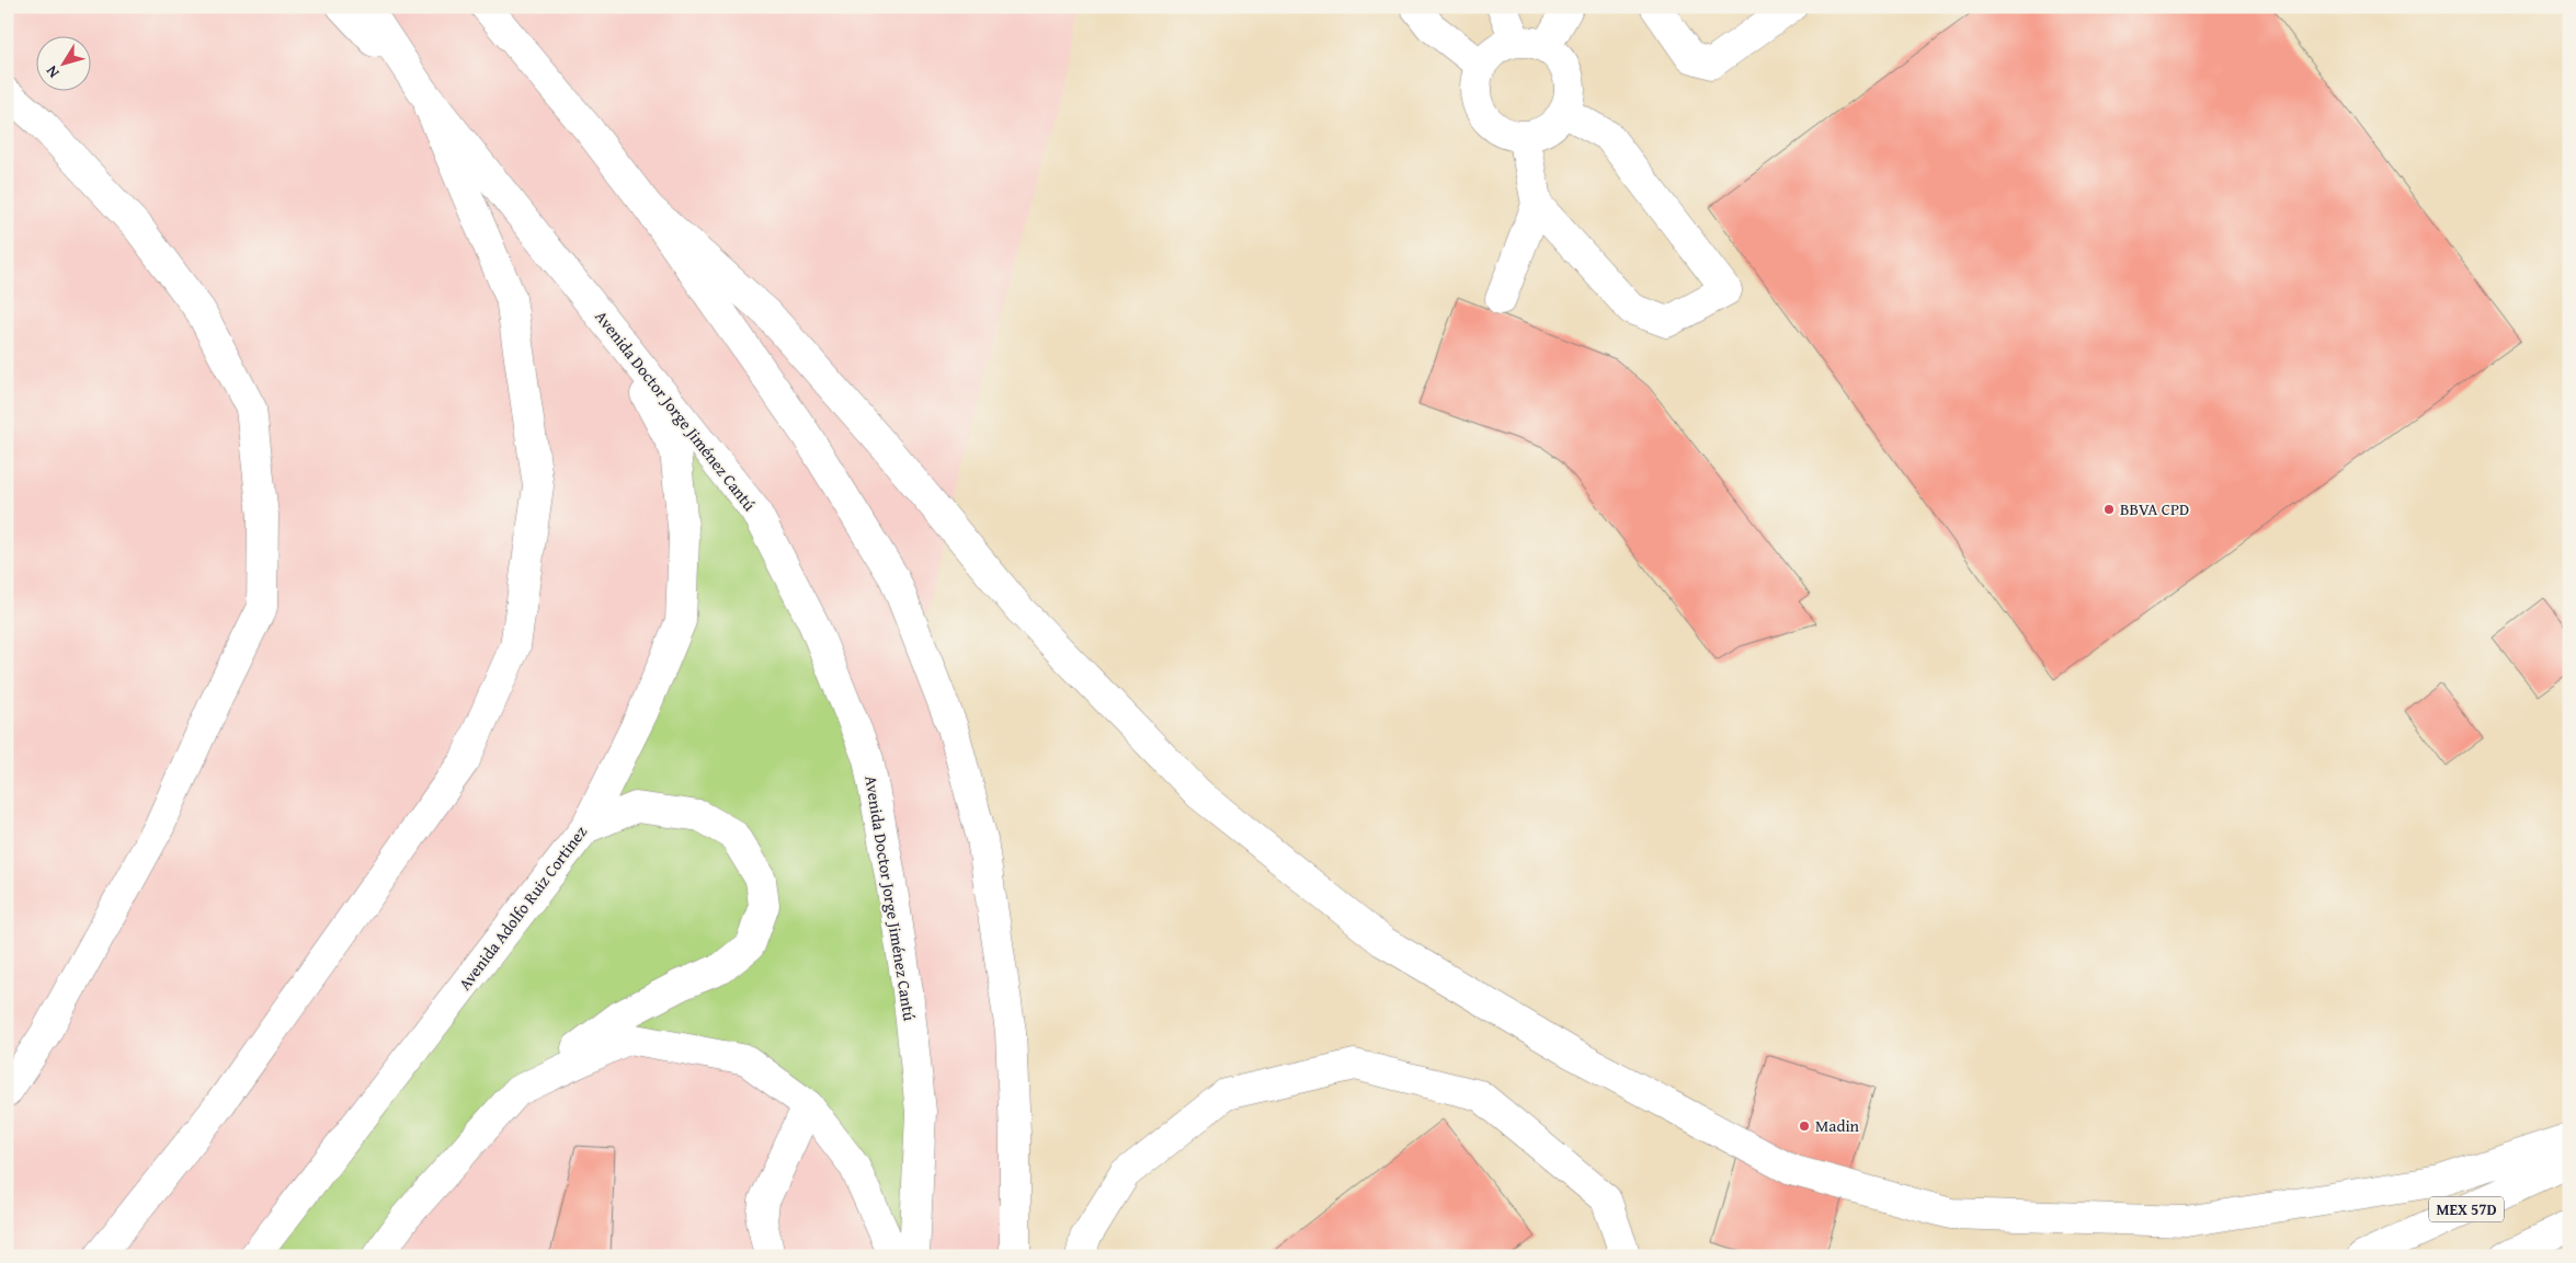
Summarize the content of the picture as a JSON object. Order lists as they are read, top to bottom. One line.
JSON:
{"streets":{"main road":["Avenida Doctor Jorge Jiménez Cantú","Avenida Adolfo Ruiz Cortinez","MEX 57D"]},"crossings":[["Avenida Doctor Jorge Jiménez Cantú","Avenida Adolfo Ruiz Cortinez"]],"places":["BBVA CPD","Madin"],"north":"bottom left"}
